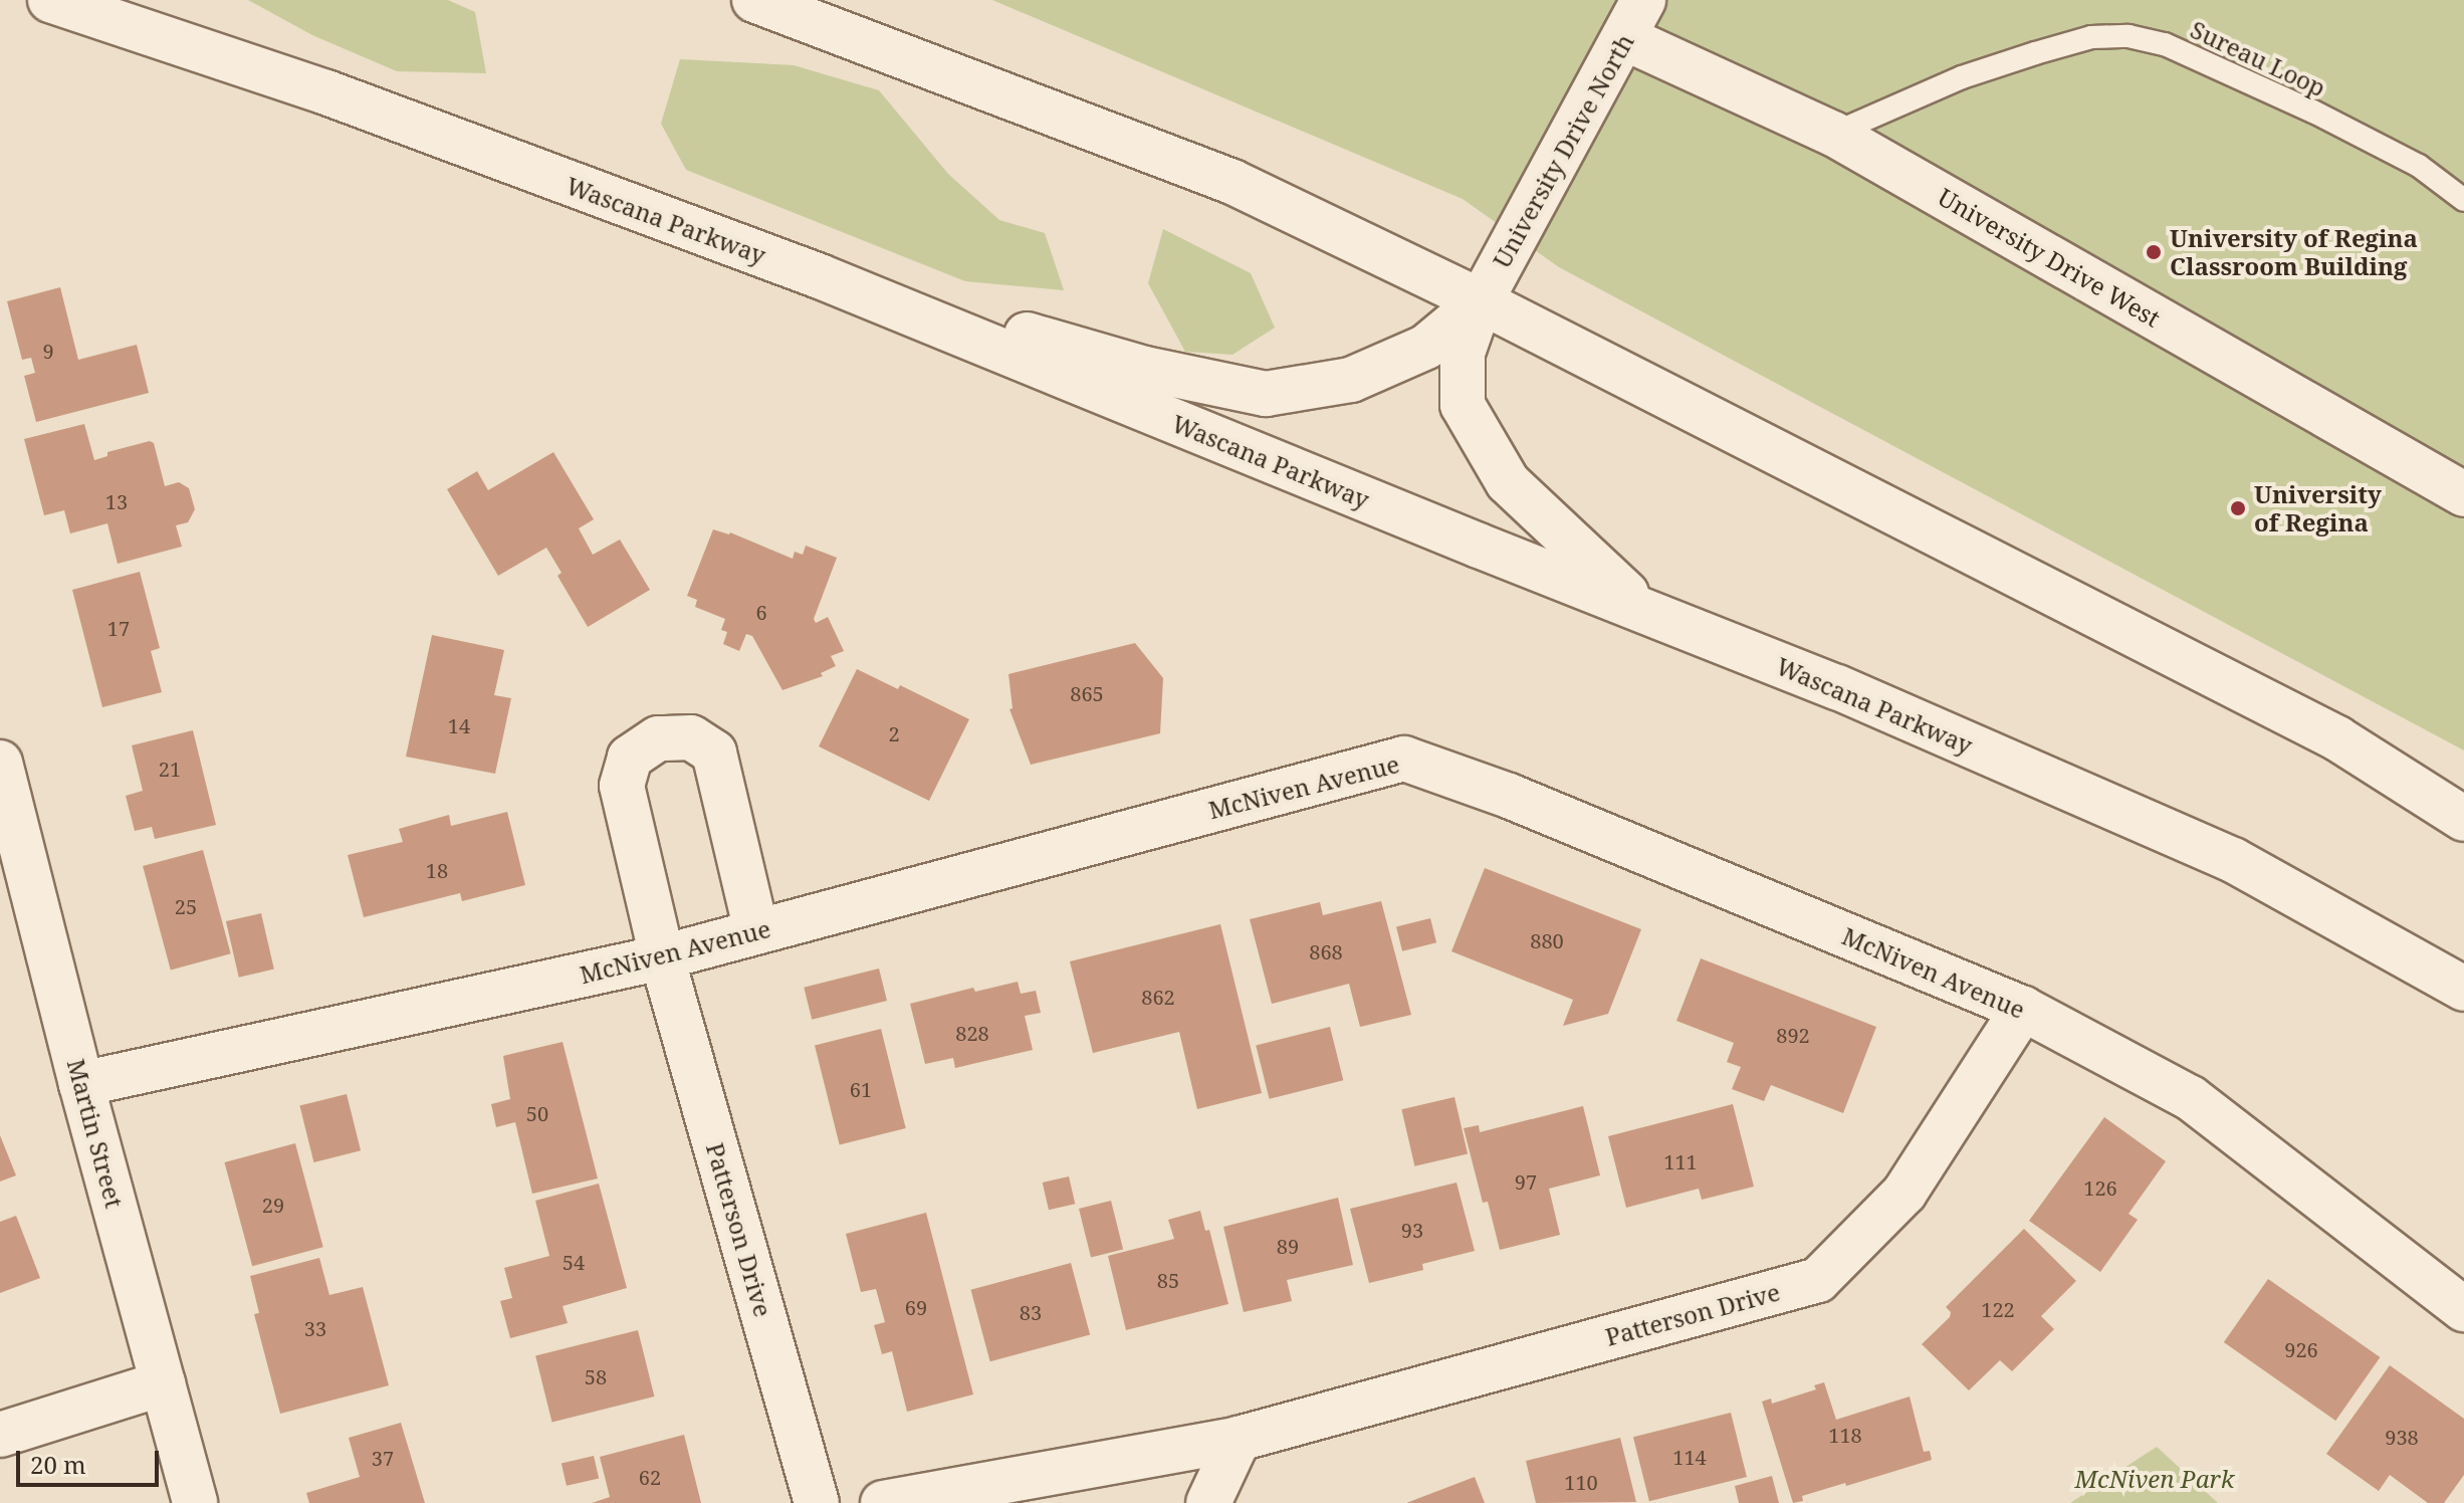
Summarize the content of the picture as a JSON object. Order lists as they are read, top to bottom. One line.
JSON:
{"streets":{"street":["University Drive North","Wascana Parkway","University Drive West","McNiven Avenue","Martin Street","Patterson Drive"],"lane":["Sureau Loop"]},"crossings":[["Sureau Loop","University Drive West"],["University Drive North","University Drive West"],["McNiven Avenue","Martin Street"],["McNiven Avenue","Patterson Drive"]],"parks":["McNiven Park"],"places":["University of Regina Classroom Building","University of Regina"],"house_numbers":["9","13","6","17","865","14","2","21","18","25","880","868","862","828","892","61","50","111","97","126","29","93","89","54","85","69","122","83","33","926","58","118","938","114","37","62","110"],"scale_bar":"20 m"}
